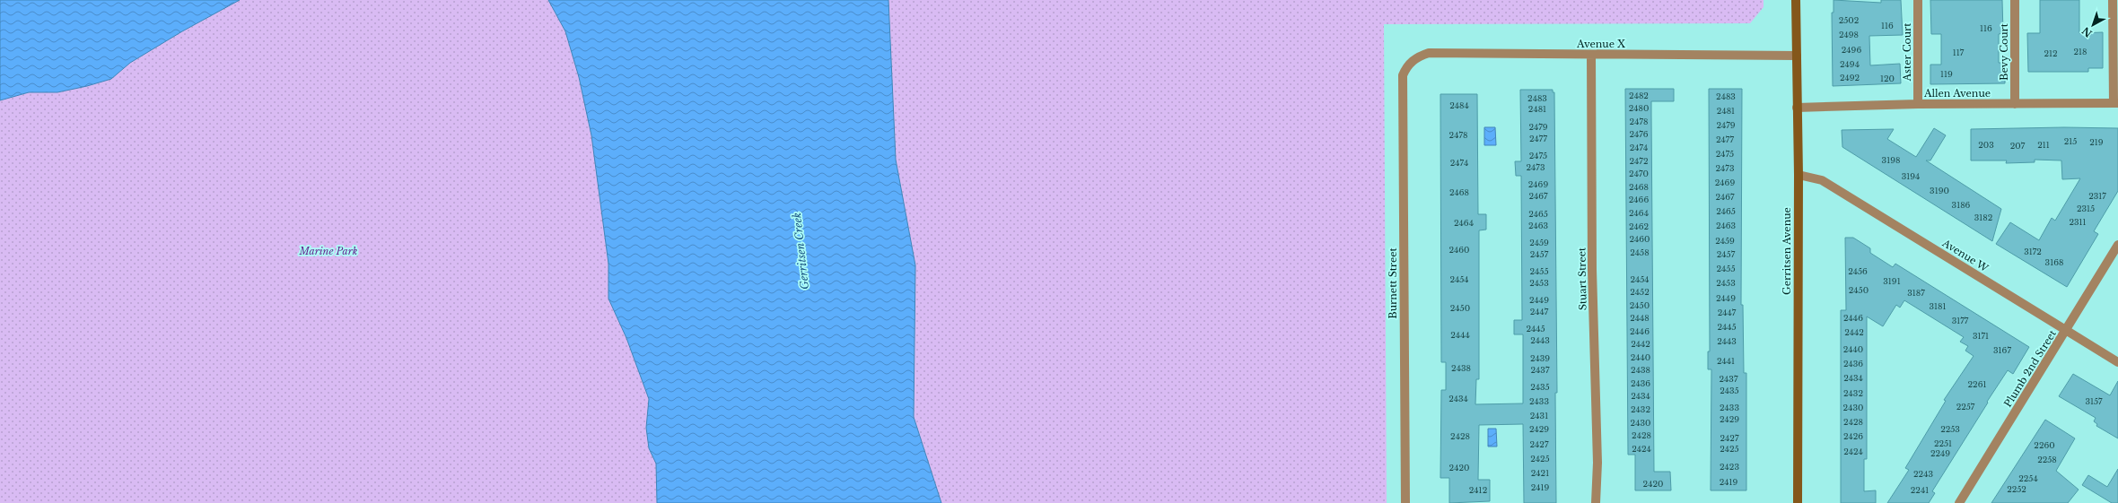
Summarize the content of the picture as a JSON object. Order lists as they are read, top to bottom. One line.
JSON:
{"streets":{"main road":["Gerritsen Avenue"],"street":["Avenue X","Aster Court","Bevy Court","Allen Avenue","Avenue W","Stuart Street","Burnett Street","Plumb 2nd Street"]},"crossings":[["Avenue X","Gerritsen Avenue"],["Avenue X","Stuart Street"],["Avenue X","Burnett Street"],["Aster Court","Allen Avenue"],["Bevy Court","Allen Avenue"],["Allen Avenue","Gerritsen Avenue"],["Gerritsen Avenue","Avenue W"],["Avenue W","Plumb 2nd Street"]],"water":["Gerritsen Creek"],"parks":["Marine Park"],"house_numbers":["2502","116","116","2498","2496","218","117","212","2494","119","2492","120","2482","2483","2483","2484","2480","2481","2481","2478","2479","2479","2476","2478","2477","2477","215","219","203","211","207","2474","2475","2475","3198","2472","2474","2473","2473","2470","3194","2469","2469","2468","3190","2468","2467","2317","2467","2466","3186","2315","2465","2464","2465","3182","2311","2464","2463","2463","2462","2460","2459","2459","2460","3172","2458","2457","2457","3168","2455","2455","2456","2454","2454","3191","2453","2453","2450","2452","3187","2449","2449","2450","3181","2450","2447","2447","2448","2446","3177","2445","2445","2446","2442","2444","3171","2443","2443","2442","2440","3167","2440","2439","2441","2436","2438","2437","2438","2434","2437","2436","2261","2435","2435","2432","2434","2434","2433","3157","2257","2433","2430","2432","2431","2429","2428","2430","2429","2253","2428","2428","2426","2427","2251","2427","2260","2424","2425","2424","2249","2425","2258","2423","2420","2421","2243","2254","2419","2420","2419","2252","2412","2241"],"north":"bottom left"}
